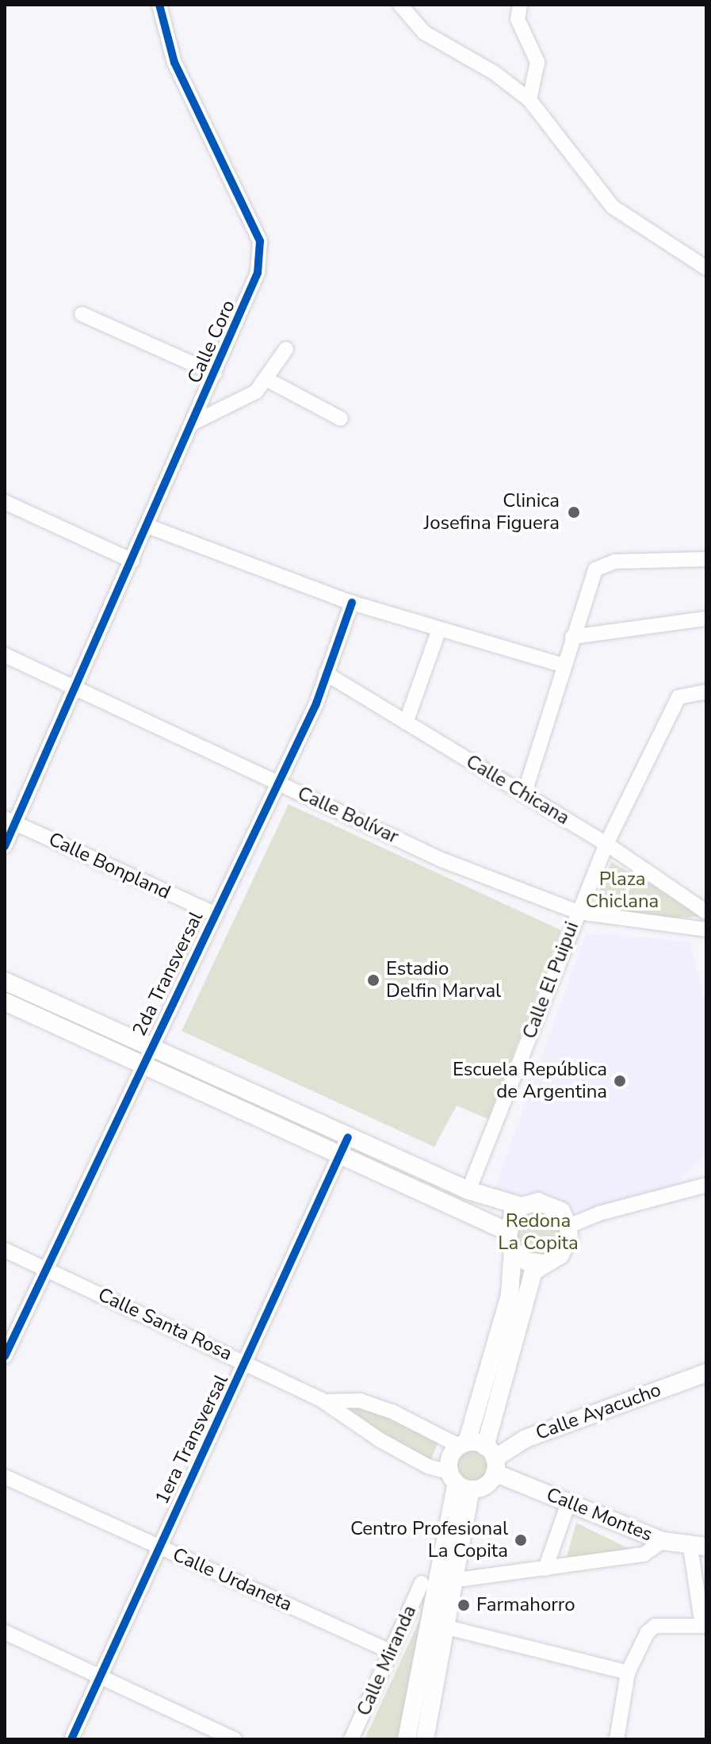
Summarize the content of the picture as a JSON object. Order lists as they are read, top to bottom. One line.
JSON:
{"streets":{"street":["Calle Coro","Calle Chicana","Calle Bolívar","Calle Bonpland","2da Transversal","Calle El Puipui","Calle Santa Rosa","Calle Ayacucho","1era Transversal","Calle Montes","Calle Urdaneta","Calle Miranda"]},"crossings":[["Calle Coro","Calle Bolívar"],["Calle Coro","Calle Bonpland"],["Calle Chicana","2da Transversal"],["Calle Chicana","Calle El Puipui"],["Calle Bolívar","2da Transversal"],["Calle Bolívar","Calle El Puipui"],["Calle Bonpland","2da Transversal"],["2da Transversal","Calle Santa Rosa"],["Calle Santa Rosa","Calle Ayacucho"],["Calle Santa Rosa","1era Transversal"],["Calle Santa Rosa","Calle Montes"],["Calle Ayacucho","Calle Montes"],["1era Transversal","Calle Urdaneta"],["Calle Urdaneta","Calle Miranda"]],"parks":["Plaza Chiclana","Redona La Copita"],"places":["Clinica Josefina Figuera","Estadio Delfin Marval","Escuela República de Argentina","Centro Profesional La Copita","Farmahorro"]}
